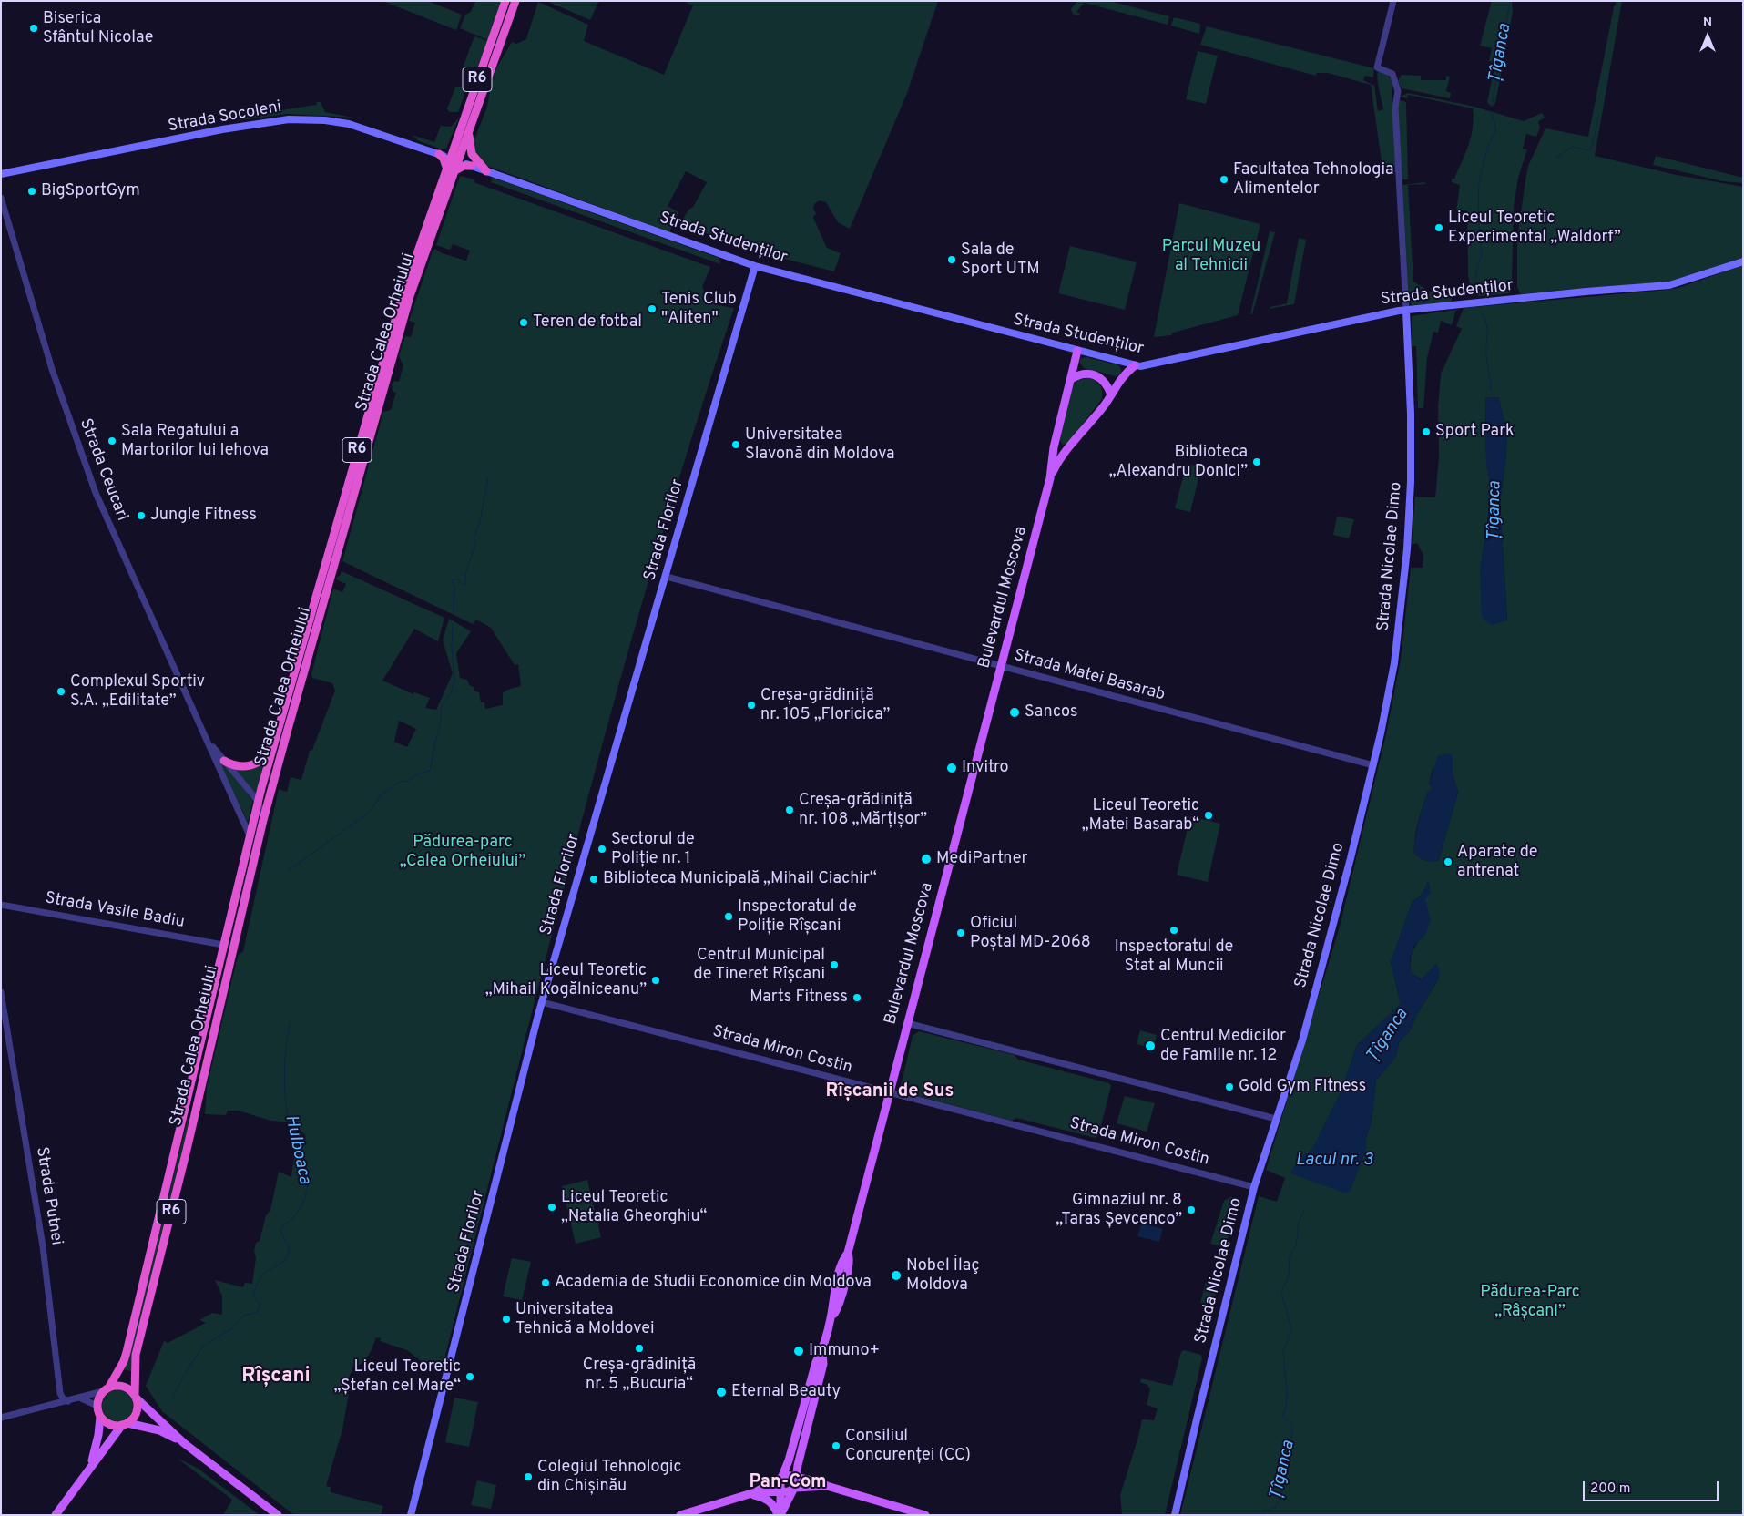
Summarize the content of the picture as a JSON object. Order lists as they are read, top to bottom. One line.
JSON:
{"streets":{"highway":["R6","Strada Calea Orheiului"],"main road":["Strada Socoleni","Strada Studenților","Strada Florilor","Strada Nicolae Dimo","Bulevardul Moscova"],"street":["Strada Ceucari","Strada Matei Basarab","Strada Vasile Badiu","Strada Miron Costin","Strada Putnei"]},"crossings":[["R6","Strada Calea Orheiului"],["Strada Socoleni","Strada Studenților"],["Strada Socoleni","Strada Calea Orheiului"],["Strada Studenților","Strada Calea Orheiului"],["Strada Studenților","Strada Florilor"],["Strada Studenților","Strada Nicolae Dimo"],["Strada Studenților","Bulevardul Moscova"],["Strada Calea Orheiului","Strada Ceucari"],["Strada Calea Orheiului","Strada Vasile Badiu"],["Strada Florilor","Strada Matei Basarab"],["Strada Florilor","Strada Miron Costin"],["Strada Nicolae Dimo","Strada Matei Basarab"],["Strada Nicolae Dimo","Strada Miron Costin"],["Bulevardul Moscova","Strada Matei Basarab"],["Bulevardul Moscova","Strada Miron Costin"]],"districts":["Rîșcanii de Sus","Rîșcani","Pan-Com"],"water":["Țîganca","Hulboaca","Lacul nr. 3"],"parks":["Parcul Muzeu al Tehnicii","Pădurea-parc „Calea Orheiului”","Pădurea-Parc „Râșcani”"],"places":["Biserica Sfântul Nicolae","Facultatea Tehnologia Alimentelor","BigSportGym","Liceul Teoretic Experimental „Waldorf”","Sala de Sport UTM","Tenis Club \"Aliten\"","Teren de fotbal","Sport Park","Sala Regatului a Martorilor lui Iehova","Universitatea Slavonă din Moldova","Biblioteca „Alexandru Donici”","Jungle Fitness","Complexul Sportiv S.A. „Edilitate”","Creșa-grădiniță nr. 105 „Floricica”","Sancos","Invitro","Creșa-grădiniță nr. 108 „Mărțișor”","Liceul Teoretic „Matei Basarab“","Sectorul de Poliție nr. 1","MediPartner","Aparate de antrenat","Biblioteca Municipală „Mihail Ciachir“","Inspectoratul de Poliție Rîșcani","Inspectoratul de Stat al Muncii","Oficiul Poștal MD-2068","Centrul Municipal de Tineret Rîșcani","Liceul Teoretic „Mihail Kogălniceanu”","Marts Fitness","Centrul Medicilor de Familie nr. 12","Gold Gym Fitness","Liceul Teoretic „Natalia Gheorghiu“","Gimnaziul nr. 8 „Taras Șevcenco”","Nobel İlaç Moldova","Academia de Studii Economice din Moldova","Universitatea Tehnică a Moldovei","Creșa-grădiniță nr. 5 „Bucuria“","Immuno+","Liceul Teoretic „Ștefan cel Mare“","Eternal Beauty","Consiliul Concurenței (СС)","Colegiul Tehnologic din Chișinău"],"scale_bar":"200 m","north":"top"}
